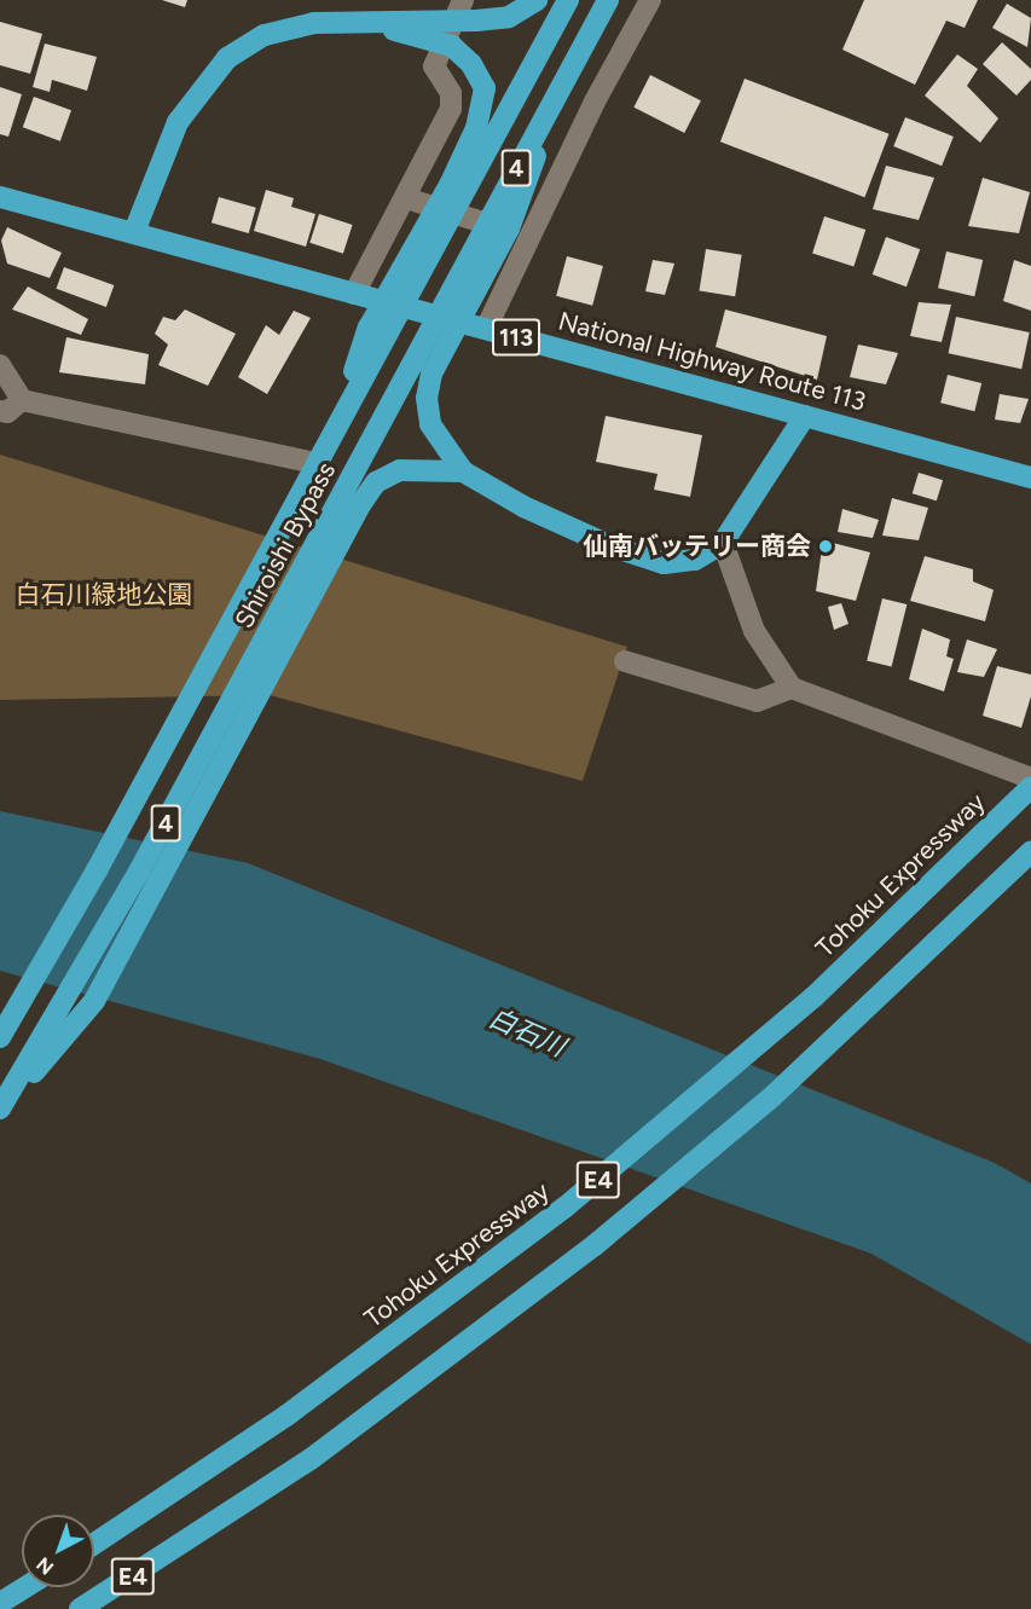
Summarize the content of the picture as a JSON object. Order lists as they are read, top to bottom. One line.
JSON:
{"streets":{"highway":["4","113","National Highway Route 113","Shiroishi Bypass","Tohoku Expressway","E4"]},"water":["白石川"],"parks":["白石川緑地公園"],"places":["仙南バッテリー商会"],"north":"bottom left"}
